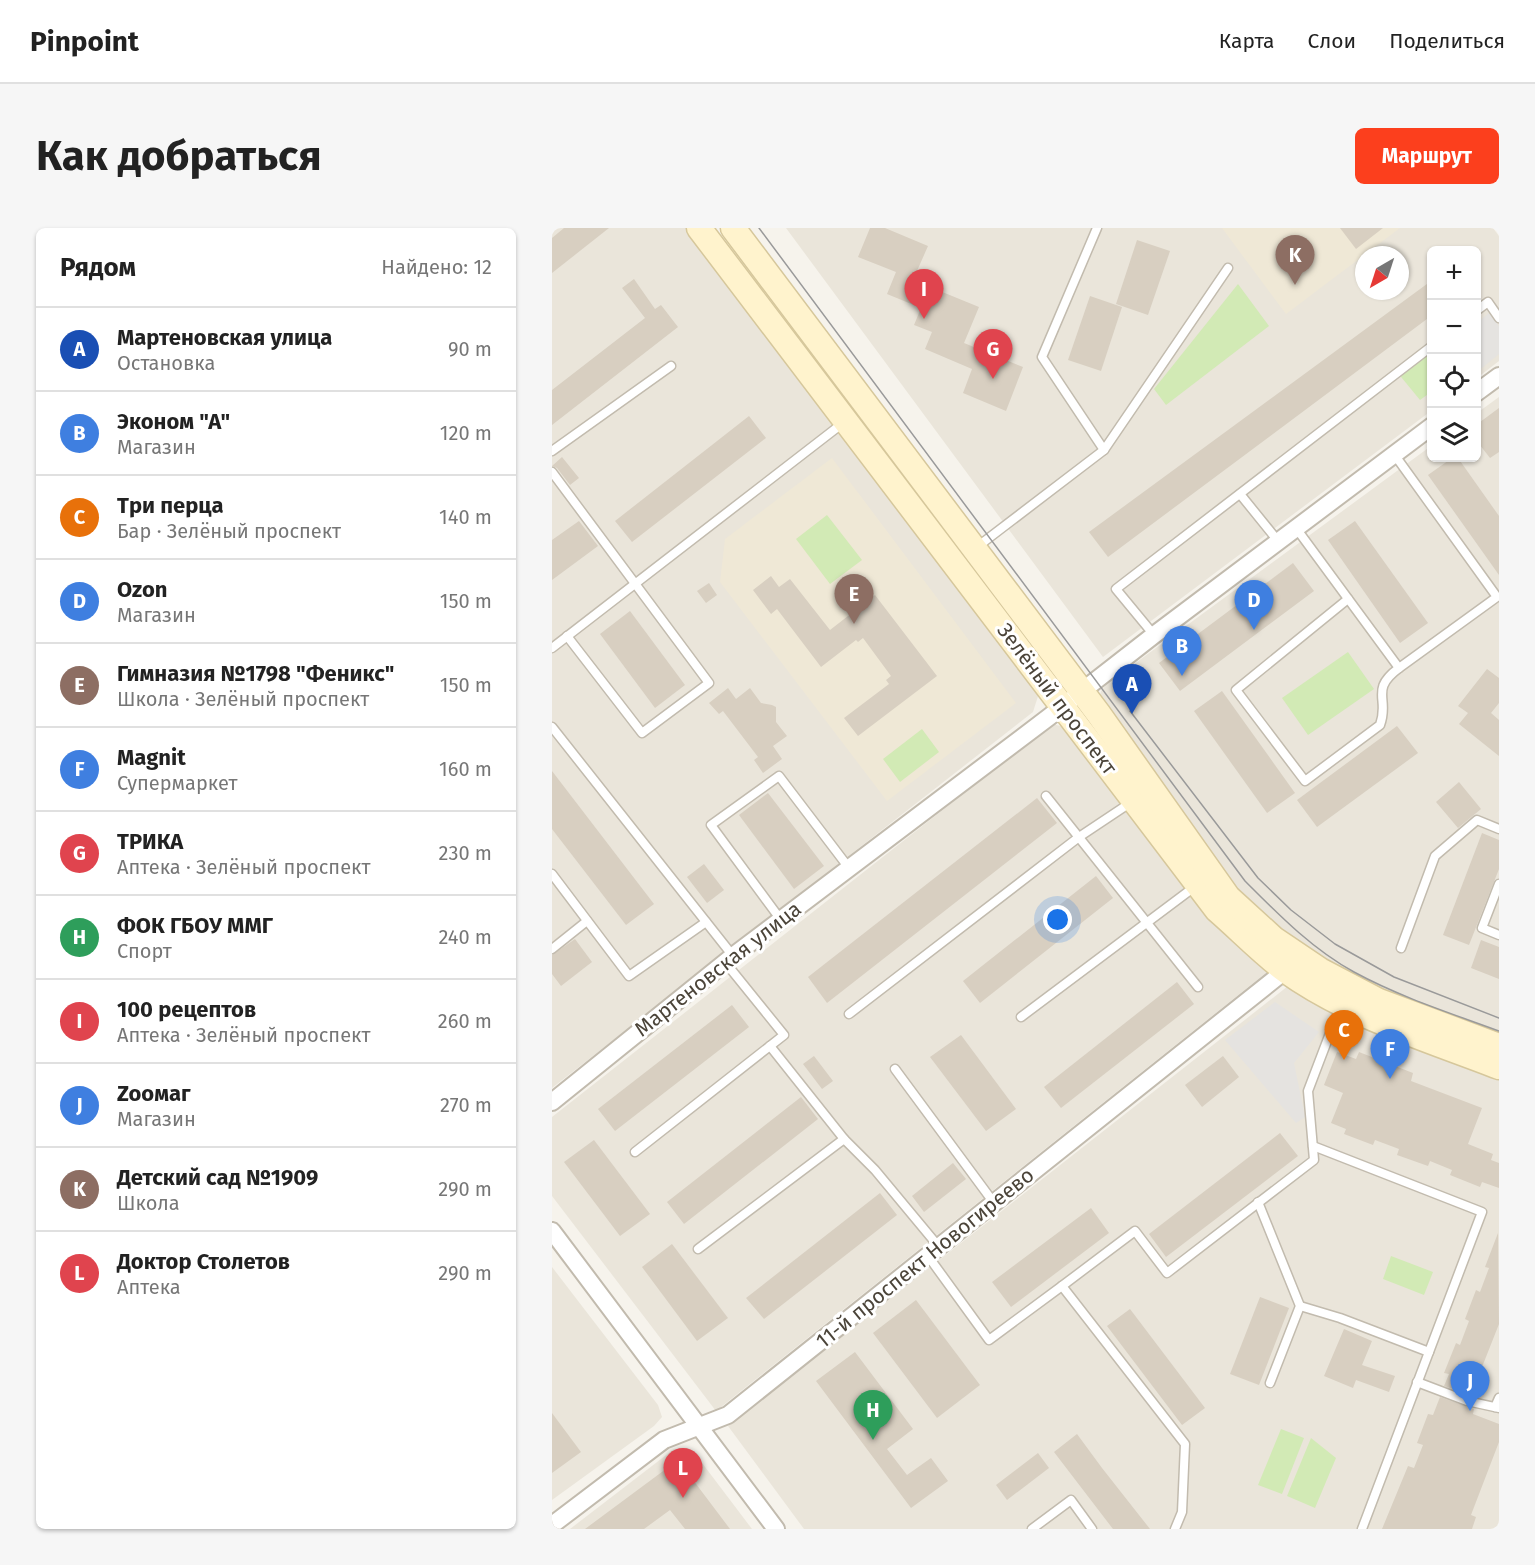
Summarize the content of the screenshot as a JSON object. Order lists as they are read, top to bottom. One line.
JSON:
{"streets":{"main road":["Зелёный проспект"],"street":["Мартеновская улица","11-й проспект Новогиреево"]},"crossings":[["Зелёный проспект","Мартеновская улица"],["Зелёный проспект","11-й проспект Новогиреево"]],"north":"bottom left","page":{"header":"Pinpoint","nav":["Карта","Слои","Поделиться"],"buttons":"Маршрут","title":"Как добраться","heading":["Рядом","Найдено: 12"],"pins":["K","I","G","E","D","B","A","C","F","J","H","L"],"map_buttons":["+","−"],"list":[{"mark":"A","name":"Мартеновская улица","note":"Остановка","value":"90 m"},{"mark":"B","name":"Эконом \"А\"","note":"Магазин","value":"120 m"},{"mark":"C","name":"Три перца","note":"Бар · Зелёный проспект","value":"140 m"},{"mark":"D","name":"Ozon","note":"Магазин","value":"150 m"},{"mark":"E","name":"Гимназия №1798 \"Феникс\"","note":"Школа · Зелёный проспект","value":"150 m"},{"mark":"F","name":"Magnit","note":"Супермаркет","value":"160 m"},{"mark":"G","name":"ТРИКА","note":"Аптека · Зелёный проспект","value":"230 m"},{"mark":"H","name":"ФОК ГБОУ ММГ","note":"Спорт","value":"240 m"},{"mark":"I","name":"100 рецептов","note":"Аптека · Зелёный проспект","value":"260 m"},{"mark":"J","name":"Zooмаг","note":"Магазин","value":"270 m"},{"mark":"K","name":"Детский сад №1909","note":"Школа","value":"290 m"},{"mark":"L","name":"Доктор Столетов","note":"Аптека","value":"290 m"}]}}
